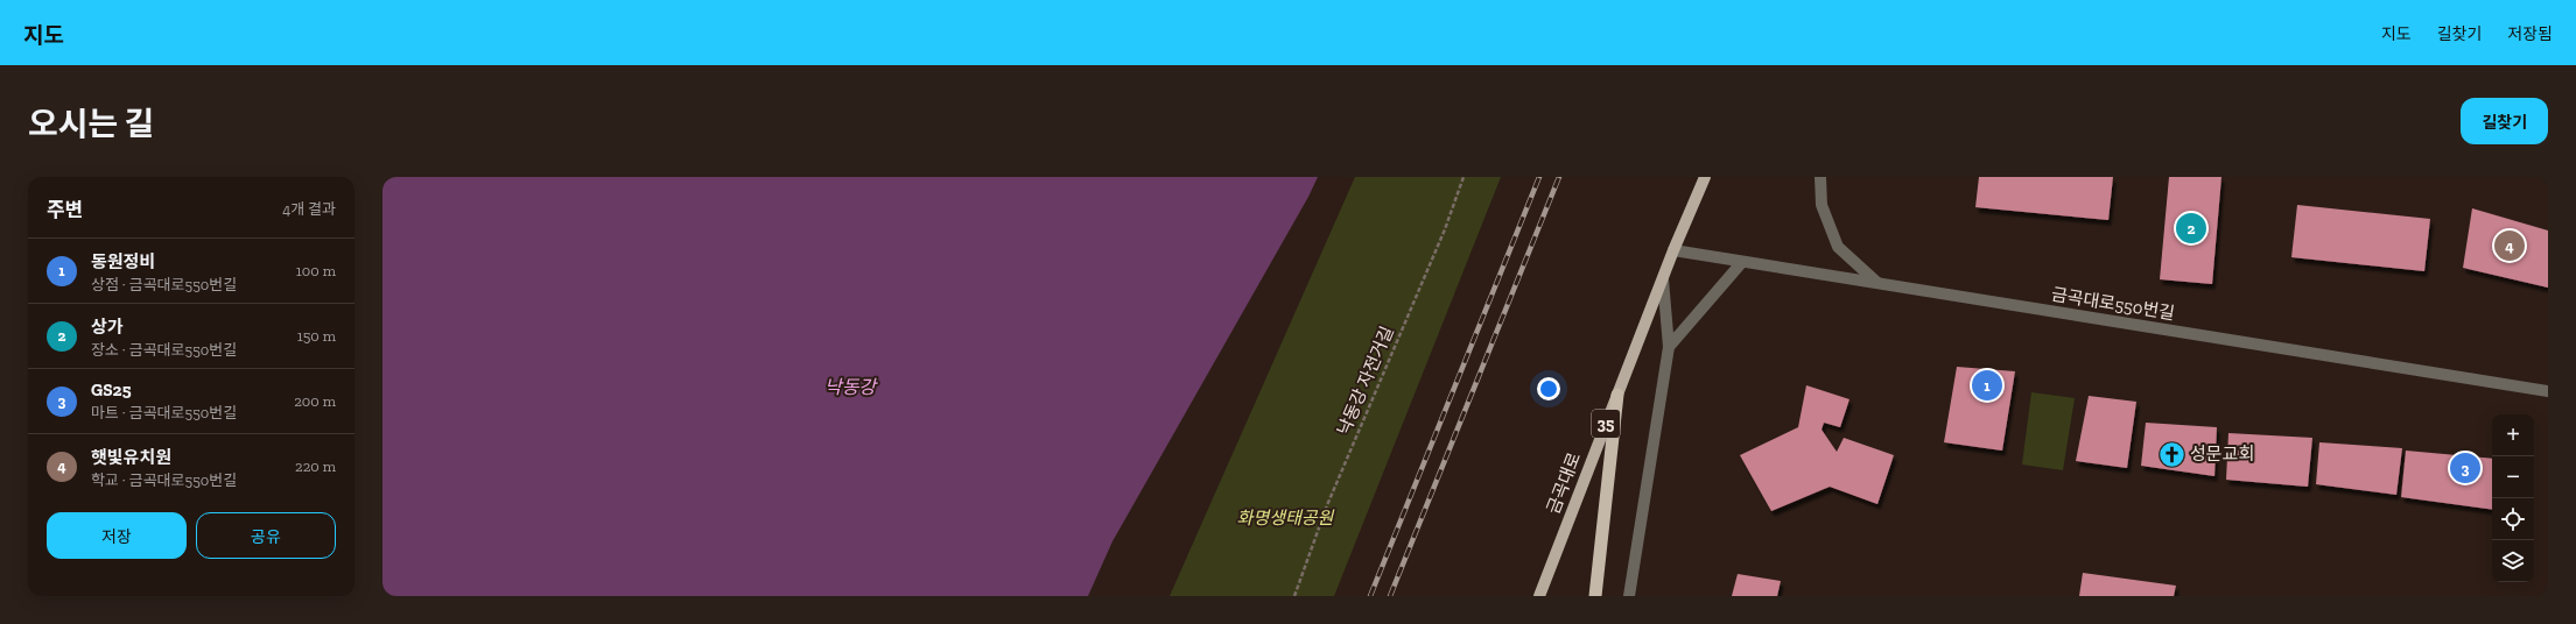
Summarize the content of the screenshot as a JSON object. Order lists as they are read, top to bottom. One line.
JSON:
{"streets":{"main road":["35","금곡대로"],"street":["금곡대로550번길"],"path":["낙동강 자전거길"]},"crossings":[["금곡대로550번길","금곡대로"]],"water":["낙동강"],"parks":["화명생태공원"],"places":{"church":["성문교회"]},"page":{"header":"지도","nav":["지도","길찾기","저장됨"],"title":"오시는 길","buttons":["길찾기",["저장","공유"]],"heading":["주변","4개 결과"],"pins":["2","4","1","3"],"list":[{"mark":"1","name":"동원정비","note":"상점 · 금곡대로550번길","value":"100 m"},{"mark":"2","name":"상가","note":"장소 · 금곡대로550번길","value":"150 m"},{"mark":"3","name":"GS25","note":"마트 · 금곡대로550번길","value":"200 m"},{"mark":"4","name":"햇빛유치원","note":"학교 · 금곡대로550번길","value":"220 m"}],"map_buttons":["+","−"]}}
